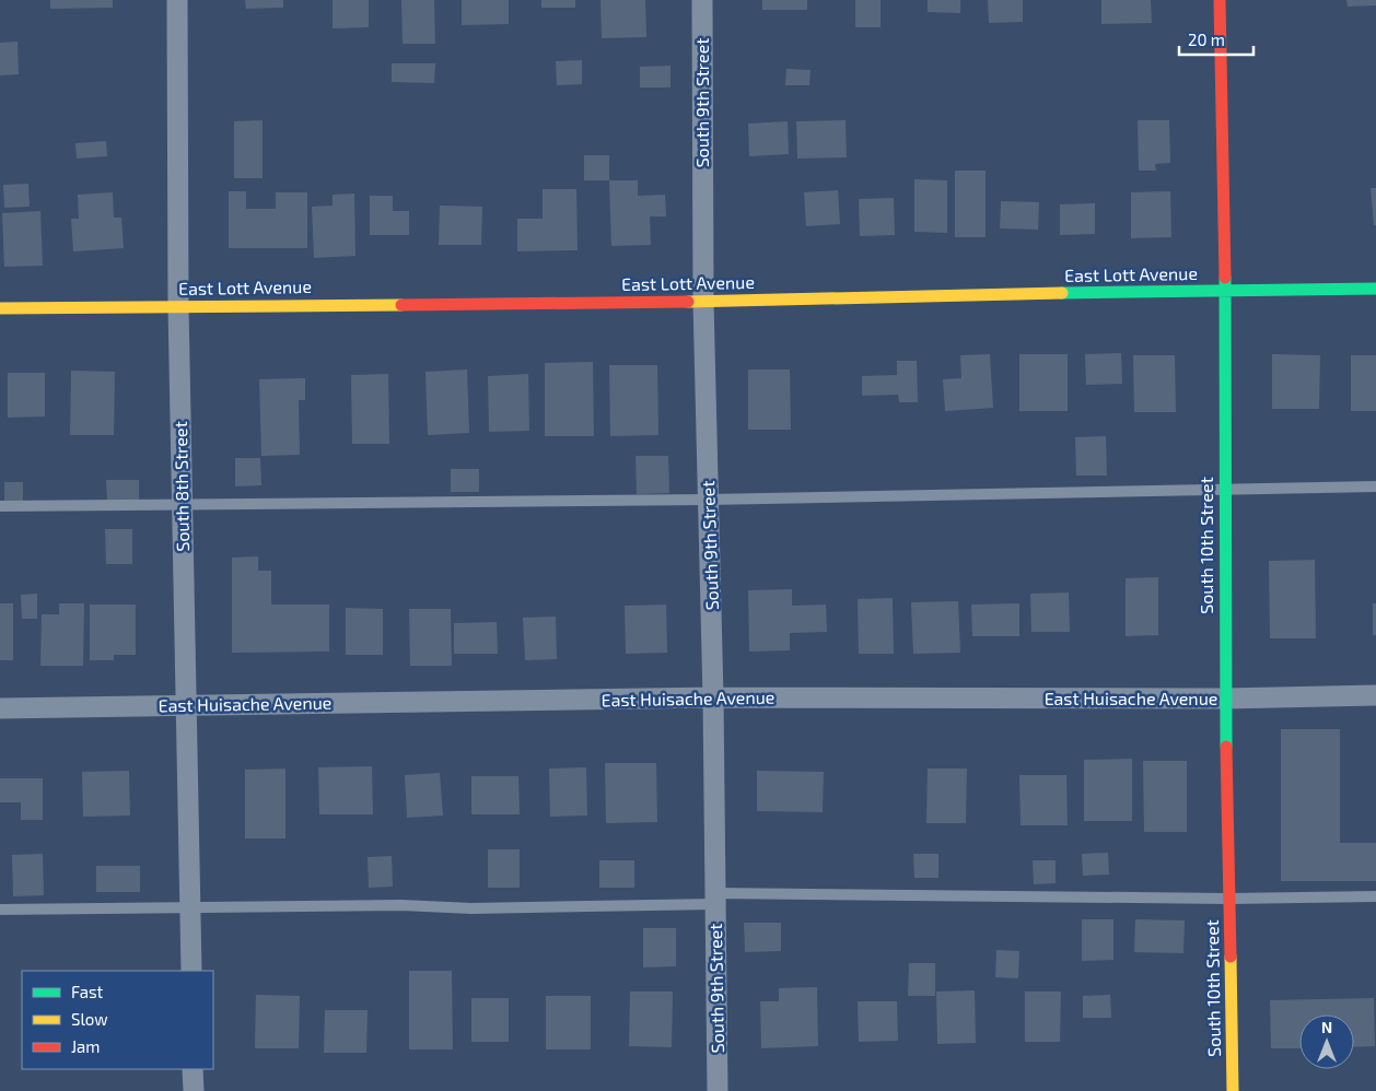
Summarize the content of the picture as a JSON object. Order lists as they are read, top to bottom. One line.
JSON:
{"streets":{"street":["South 9th Street","East Lott Avenue","South 8th Street","South 10th Street","East Huisache Avenue"]},"crossings":[["South 9th Street","East Lott Avenue"],["South 9th Street","East Huisache Avenue"],["East Lott Avenue","South 8th Street"],["East Lott Avenue","South 10th Street"],["South 8th Street","East Huisache Avenue"],["South 10th Street","East Huisache Avenue"]],"legend":["Fast","Slow","Jam"],"scale_bar":"20 m","north":"top"}
